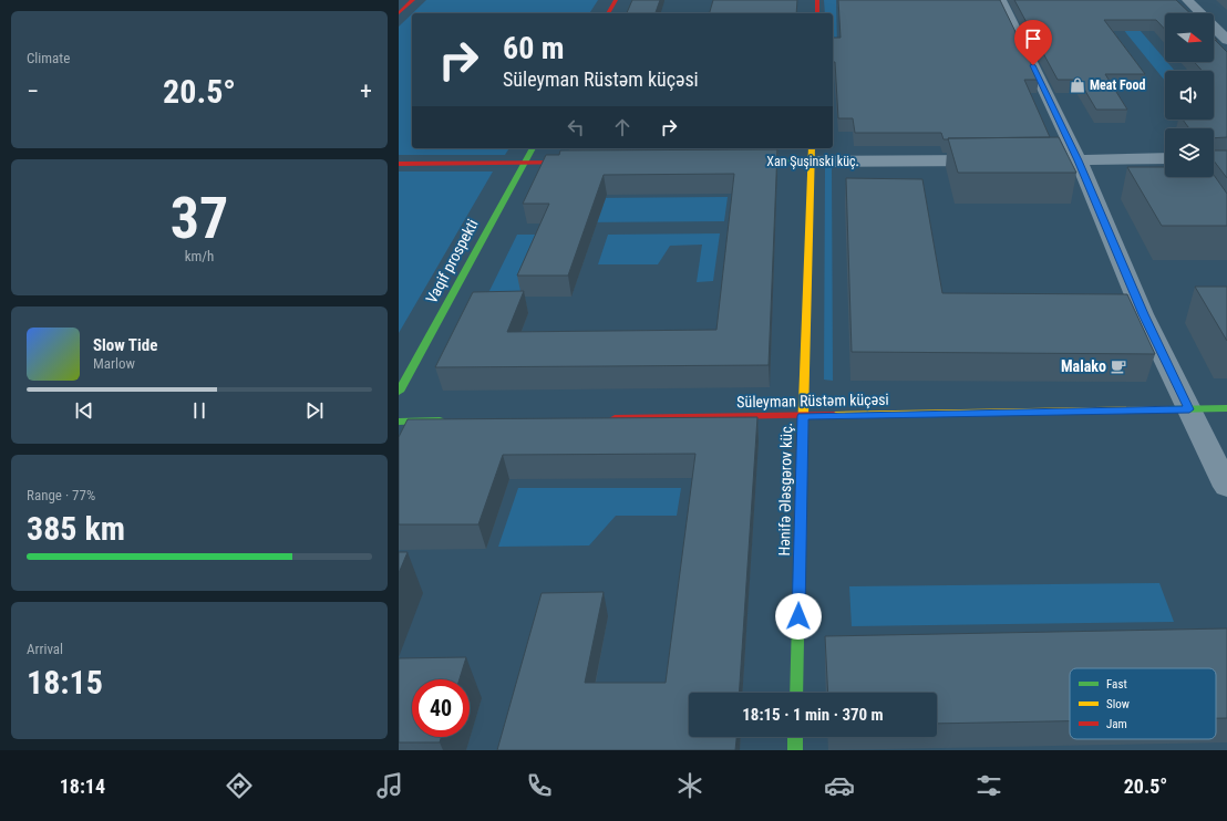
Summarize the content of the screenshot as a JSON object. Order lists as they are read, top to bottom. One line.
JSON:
{"streets":{"street":["Xan Şuşinski küç.","Vaqif prospekti","Süleyman Rüstəm küçəsi","Hənifə Ələsgərov küç."]},"crossings":[["Xan Şuşinski küç.","Hənifə Ələsgərov küç."],["Süleyman Rüstəm küçəsi","Hənifə Ələsgərov küç."]],"places":{"shop":["Meat Food"],"cafe":["Malako"]},"legend":["Fast","Slow","Jam"],"north":"right","page":{"tile":["Climate",["37","km/h"],["Range · 77%","385 km"],["Arrival","18:15"]],"turn":["60 m","Süleyman Rüstəm küçəsi"],"heat":["−","20.5°","+"],"song":["Slow Tide","Marlow"],"limit":"40","trip":"18:15 · 1 min · 370 m","tabs":["18:14","20.5°"]}}
